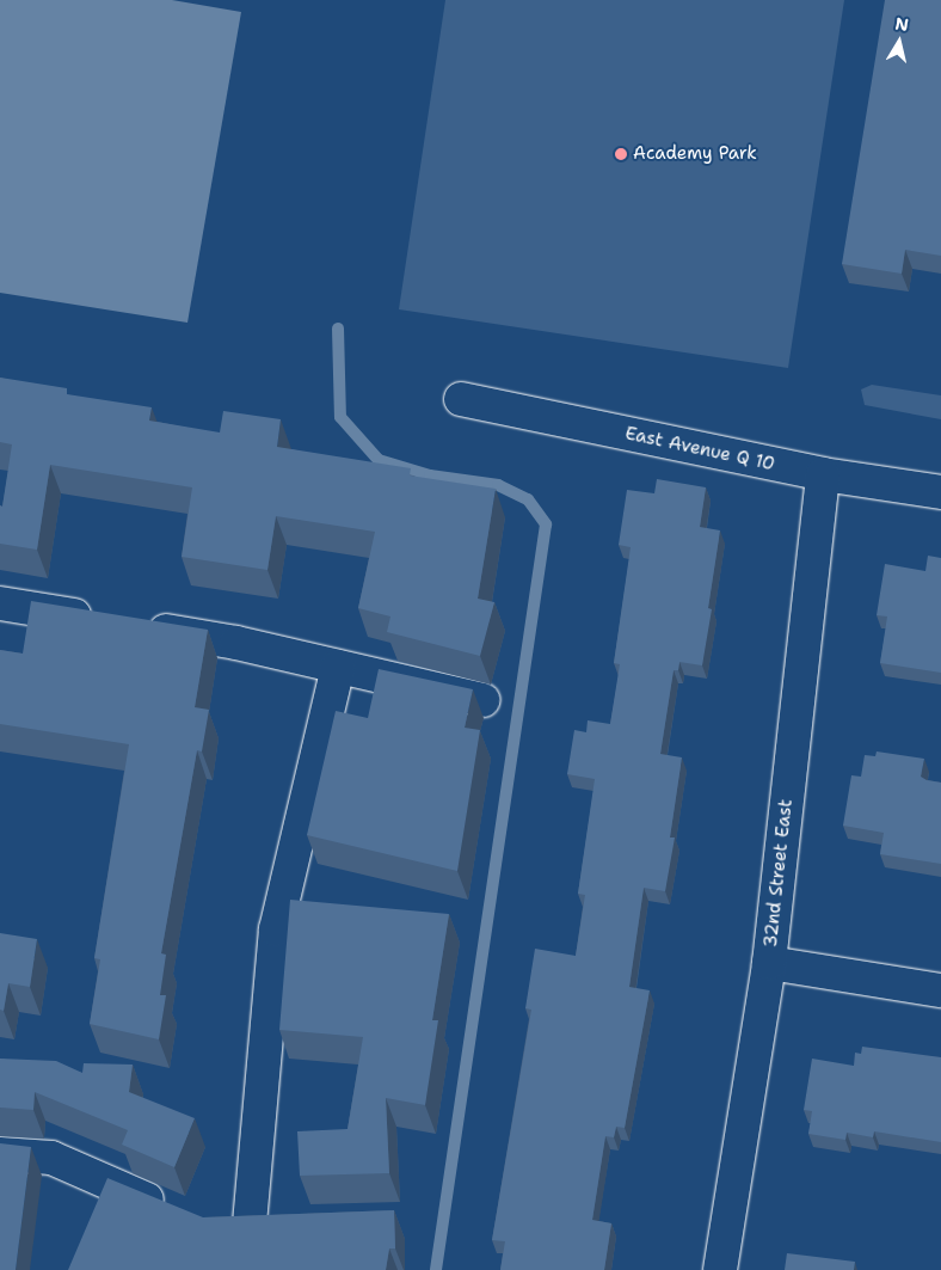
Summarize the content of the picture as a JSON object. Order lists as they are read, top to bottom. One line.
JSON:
{"streets":{"street":["East Avenue Q 10","32nd Street East"]},"crossings":[["East Avenue Q 10","32nd Street East"]],"places":["Academy Park"],"north":"top"}
